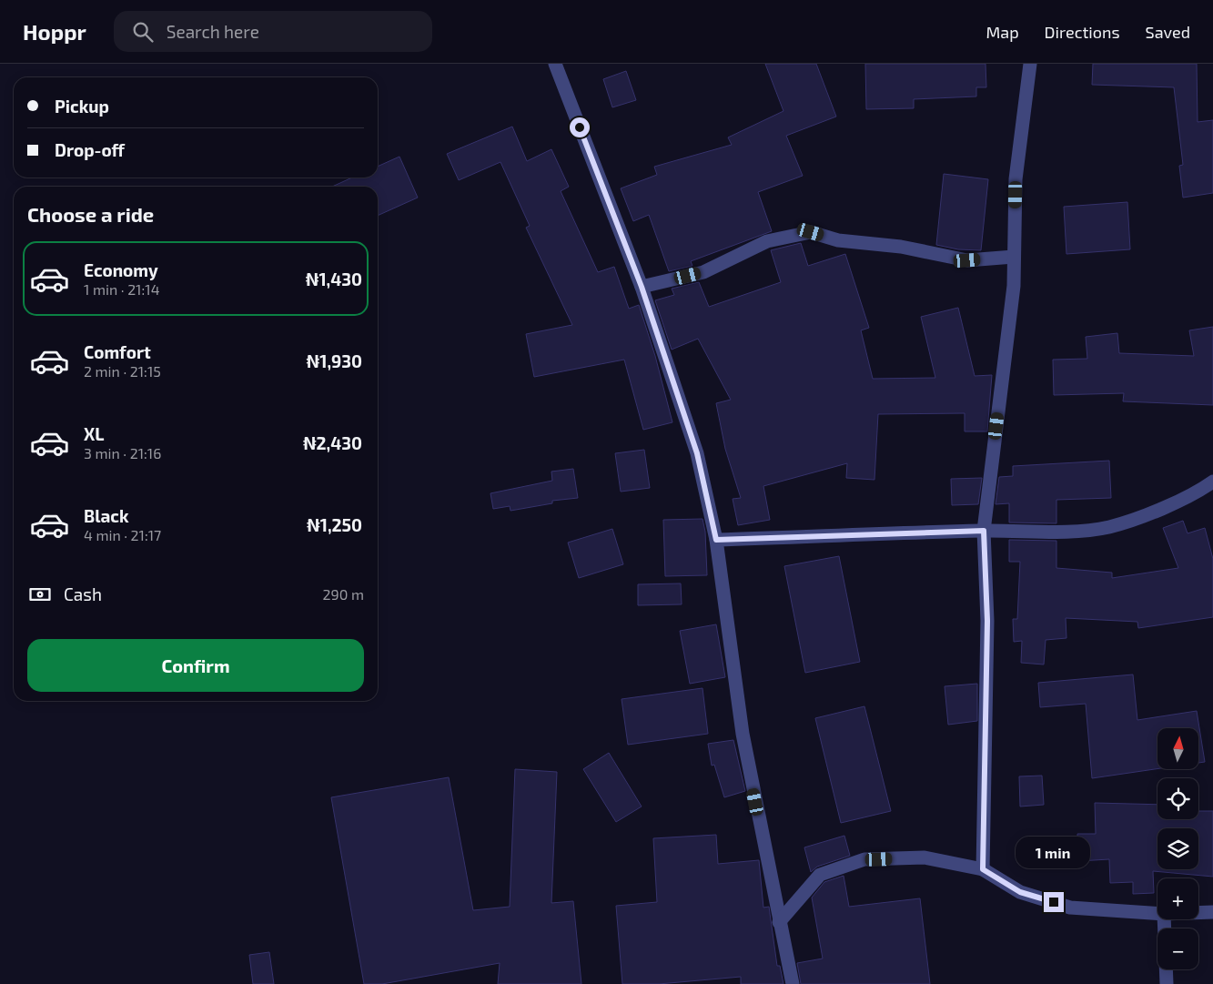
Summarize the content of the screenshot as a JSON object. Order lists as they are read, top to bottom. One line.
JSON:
{"north":"top","page":{"header":"Hoppr","search":"Search here","nav":["Map","Directions","Saved"],"banner":["Pickup","Drop-off"],"heading":"Choose a ride","list":[{"name":"Economy","note":"1 min · 21:14","value":"₦1,430"},{"name":"Comfort","note":"2 min · 21:15","value":"₦1,930"},{"name":"XL","note":"3 min · 21:16","value":"₦2,430"},{"name":"Black","note":"4 min · 21:17","value":"₦1,250"}],"pay":["Cash","290 m"],"buttons":"Confirm","map_buttons":["+","−"],"bubble":"1 min"}}
